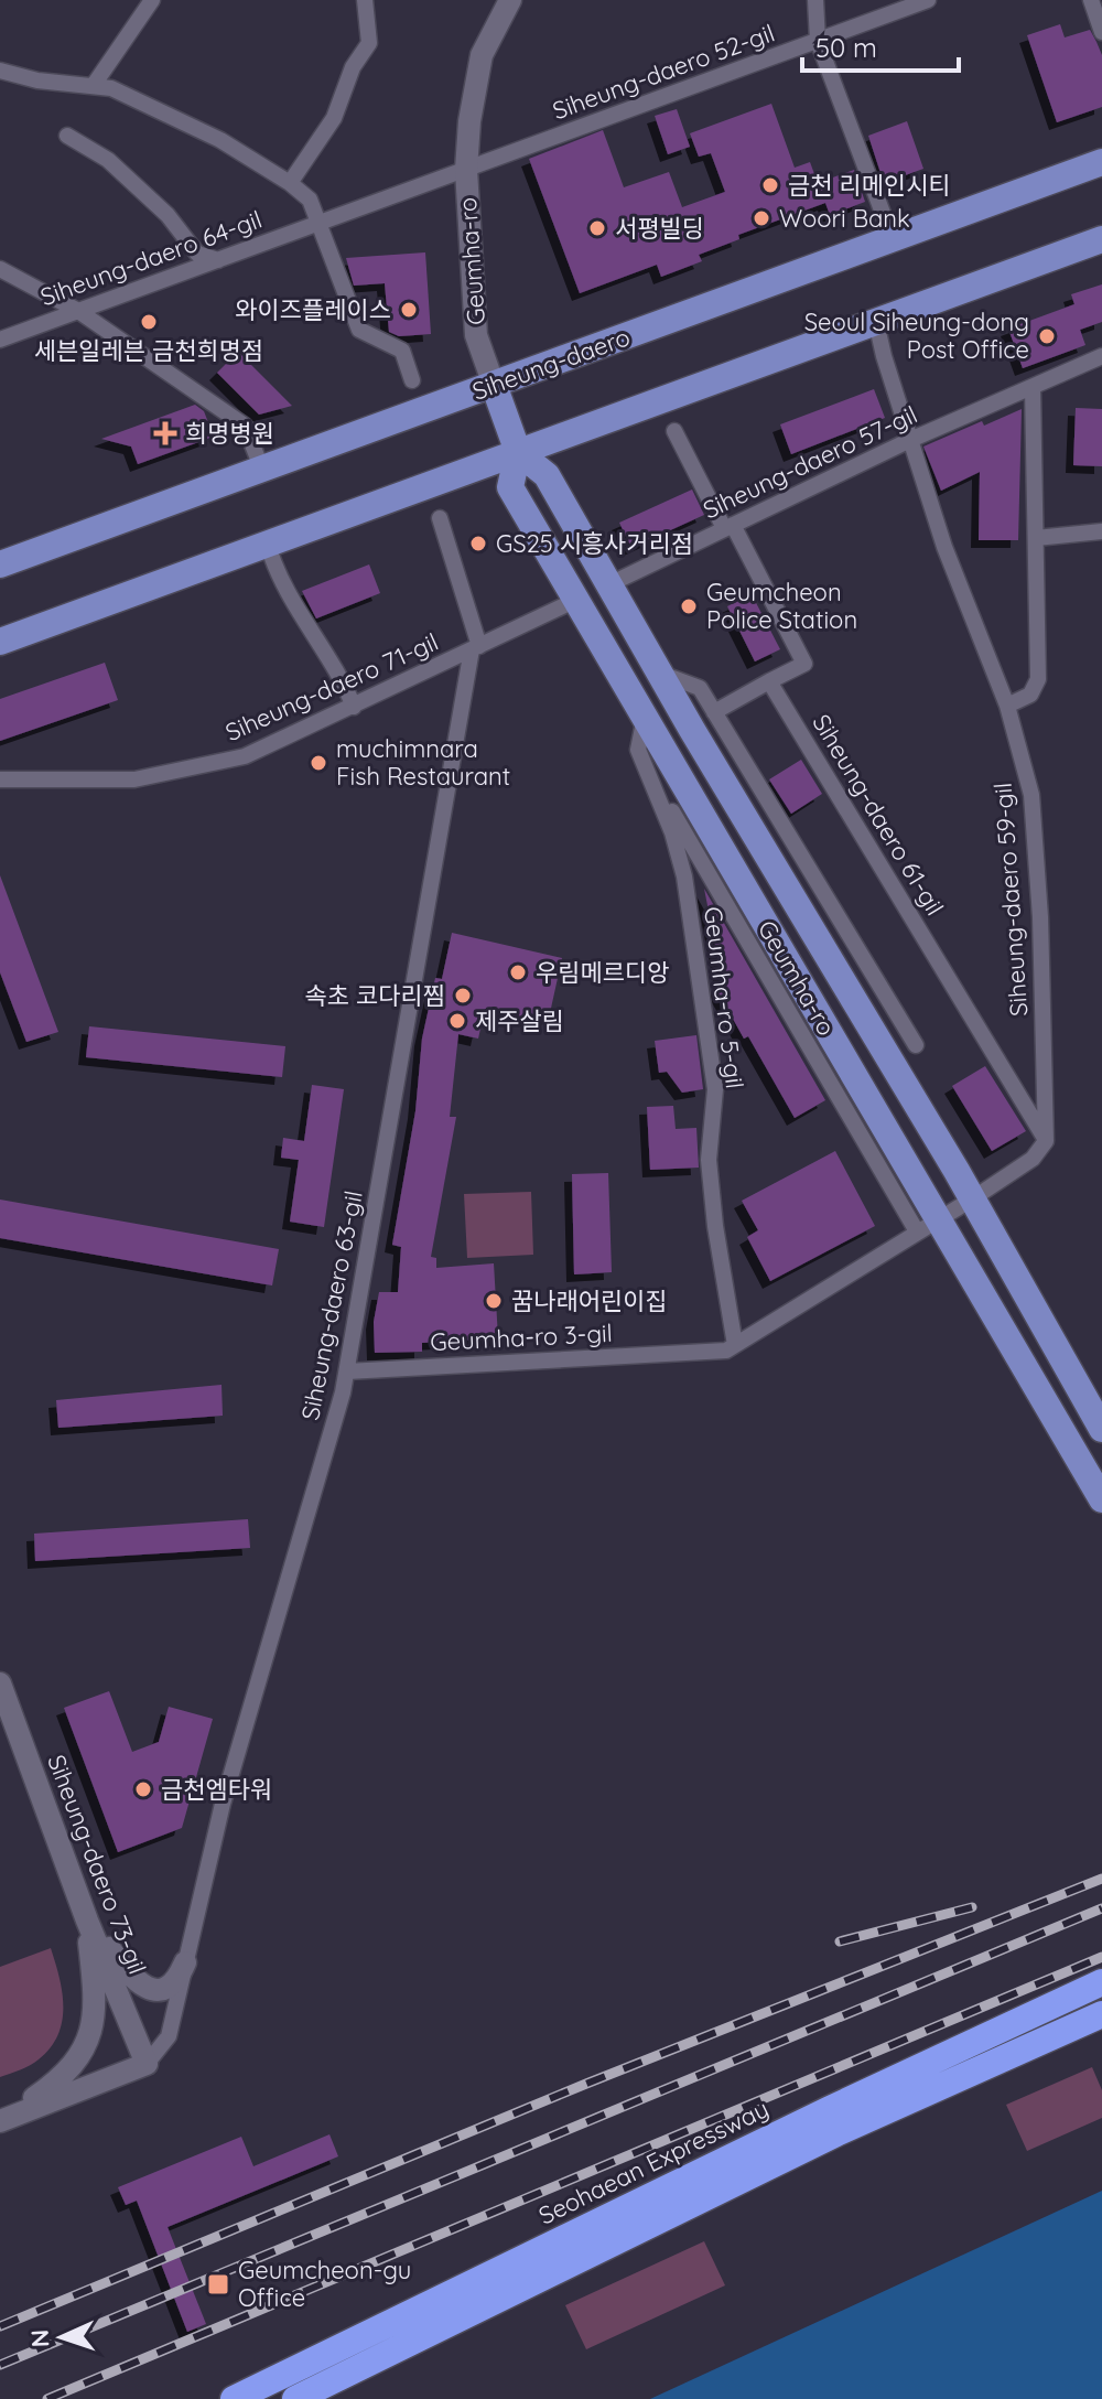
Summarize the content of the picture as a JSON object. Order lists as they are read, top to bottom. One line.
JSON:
{"streets":{"highway":["Seohaean Expressway"],"main road":["Geumha-ro","Siheung-daero"],"street":["Siheung-daero 52-gil","Siheung-daero 64-gil","Siheung-daero 57-gil","Siheung-daero 71-gil","Siheung-daero 61-gil","Siheung-daero 59-gil","Geumha-ro 5-gil","Siheung-daero 63-gil","Geumha-ro 3-gil","Siheung-daero 73-gil"]},"crossings":[["Siheung-daero 52-gil","Geumha-ro"],["Siheung-daero 64-gil","Geumha-ro"],["Geumha-ro","Siheung-daero"],["Geumha-ro","Siheung-daero 57-gil"],["Geumha-ro","Geumha-ro 5-gil"],["Geumha-ro","Geumha-ro 3-gil"],["Siheung-daero 57-gil","Siheung-daero 59-gil"],["Siheung-daero 71-gil","Siheung-daero 63-gil"],["Siheung-daero 61-gil","Siheung-daero 59-gil"],["Geumha-ro 5-gil","Geumha-ro 3-gil"],["Siheung-daero 63-gil","Geumha-ro 3-gil"],["Siheung-daero 63-gil","Siheung-daero 73-gil"]],"places":{"other":["금천 리메인시티","Woori Bank","서평빌딩","와이즈플레이스","세븐일레븐 금천희명점","Seoul Siheung-dong Post Office","GS25 시흥사거리점","Geumcheon Police Station","muchimnara Fish Restaurant","우림메르디앙","속초 코다리찜","제주살림","꿈나래어린이집","금천엠타워"],"health":["희명병원"],"transit":["Geumcheon-gu Office"]},"scale_bar":"50 m","north":"left"}
